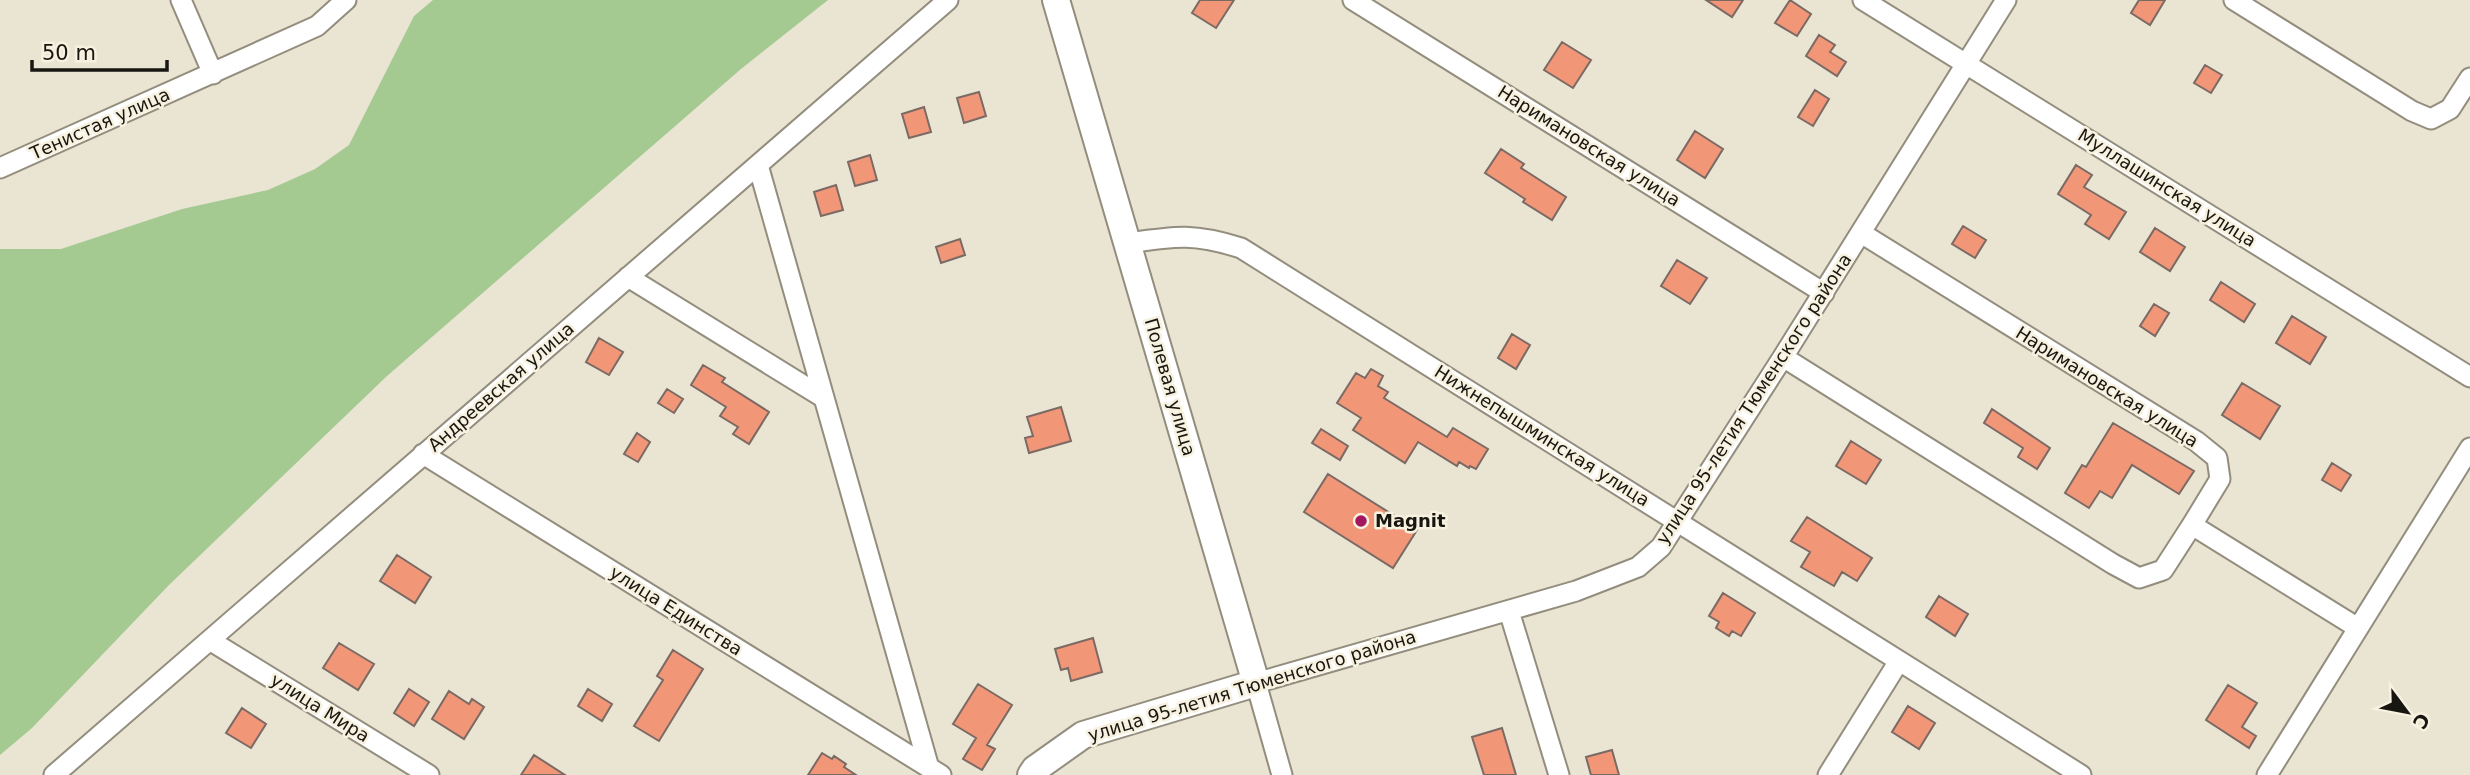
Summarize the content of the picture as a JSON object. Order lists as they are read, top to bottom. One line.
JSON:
{"streets":{"street":["Тенистая улица","Наримановская улица","Муллашинская улица","Андреевская улица","Полевая улица","улица 95-летия Тюменского района","Нижнепышминская улица","улица Единства","улица Мира"]},"crossings":[["Наримановская улица","улица 95-летия Тюменского района"],["Муллашинская улица","улица 95-летия Тюменского района"],["Андреевская улица","улица Единства"],["Андреевская улица","улица Мира"],["Полевая улица","улица 95-летия Тюменского района"],["Полевая улица","Нижнепышминская улица"],["улица 95-летия Тюменского района","Нижнепышминская улица"]],"places":["Magnit"],"scale_bar":"50 m","north":"bottom right"}
